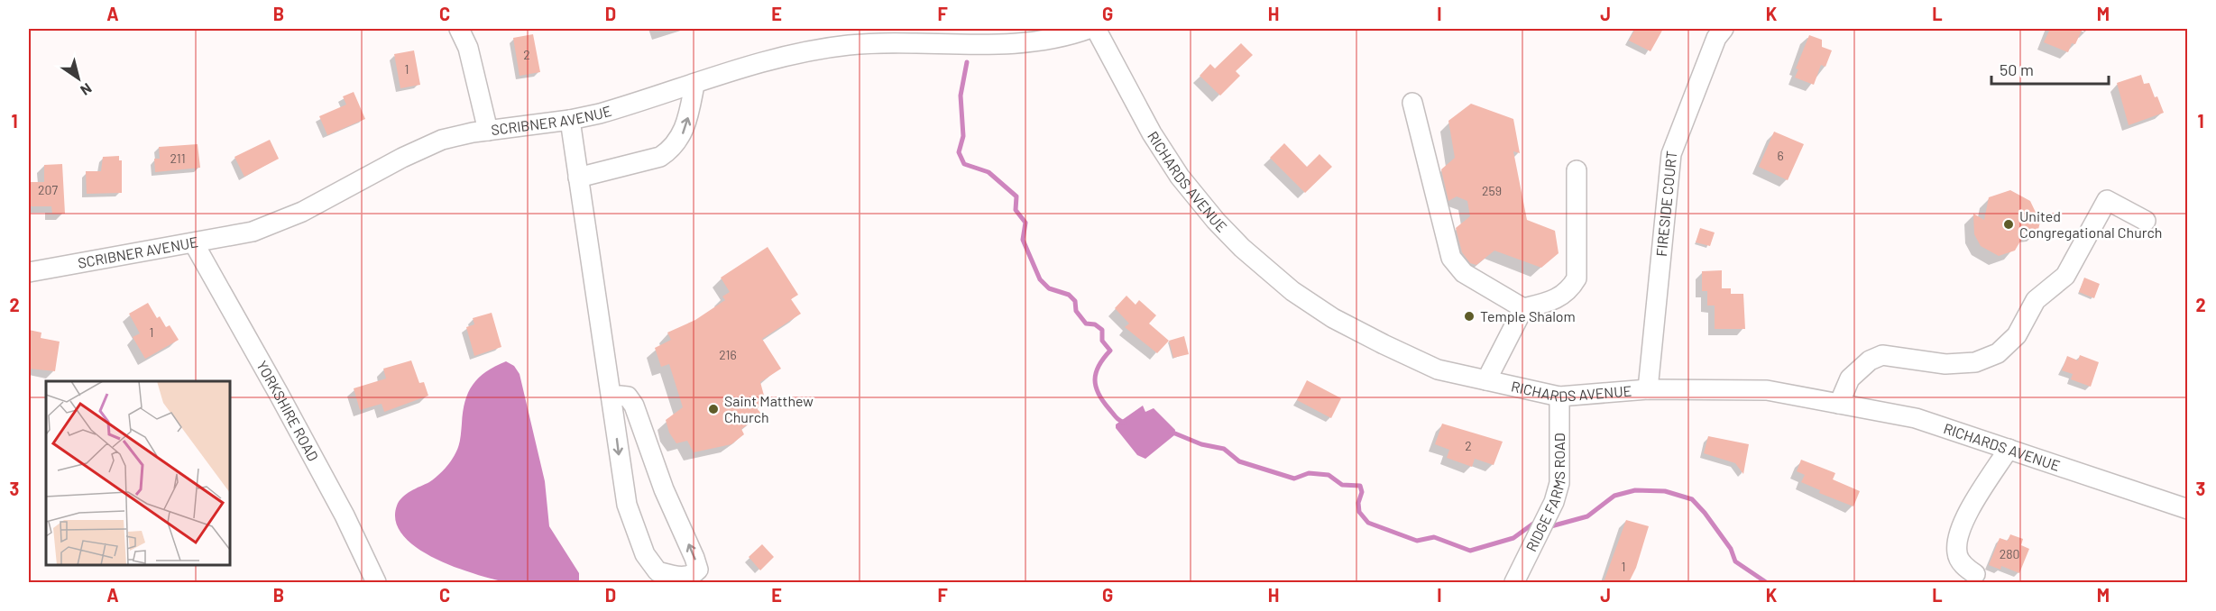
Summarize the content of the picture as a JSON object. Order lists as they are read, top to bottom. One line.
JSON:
{"streets":{"street":["SCRIBNER AVENUE","RICHARDS AVENUE","FIRESIDE COURT","YORKSHIRE ROAD","RIDGE FARMS ROAD"]},"crossings":[["SCRIBNER AVENUE","YORKSHIRE ROAD"],["RICHARDS AVENUE","FIRESIDE COURT"],["RICHARDS AVENUE","RIDGE FARMS ROAD"]],"places":["United Congregational Church","Temple Shalom","Saint Matthew Church"],"house_numbers":["2","1","6","211","207","259","1","216","2","280","1"],"scale_bar":"50 m","north":"bottom right","grid":{"columns":["A","B","C","D","E","F","G","H","I","J","K","L","M"],"rows":["1","2","3"]}}
